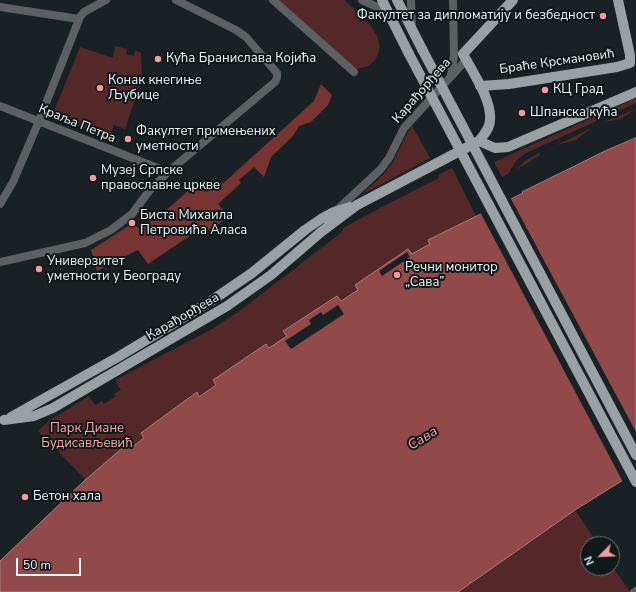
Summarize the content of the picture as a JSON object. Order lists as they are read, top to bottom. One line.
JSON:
{"streets":{"main road":["Браће Крсмановић","Карађорђева"],"street":["Краља Петра"]},"crossings":[["Браће Крсмановић","Карађорђева"]],"water":["Сава"],"parks":["Парк Диане Будисављевић"],"places":["Факултет за дипломатију и безбедност","Кућа Бранислава Којића","Конак кнегиње Љубице","КЦ Град","Шпанска кућа","Факултет примењених уметности","Музеј Српске православне цркве","Биста Михаила Петровића Аласа","Универзитет уметности у Београду","Речни монитор „Сава”","Бетон хала"],"scale_bar":"50 m","north":"bottom left"}
